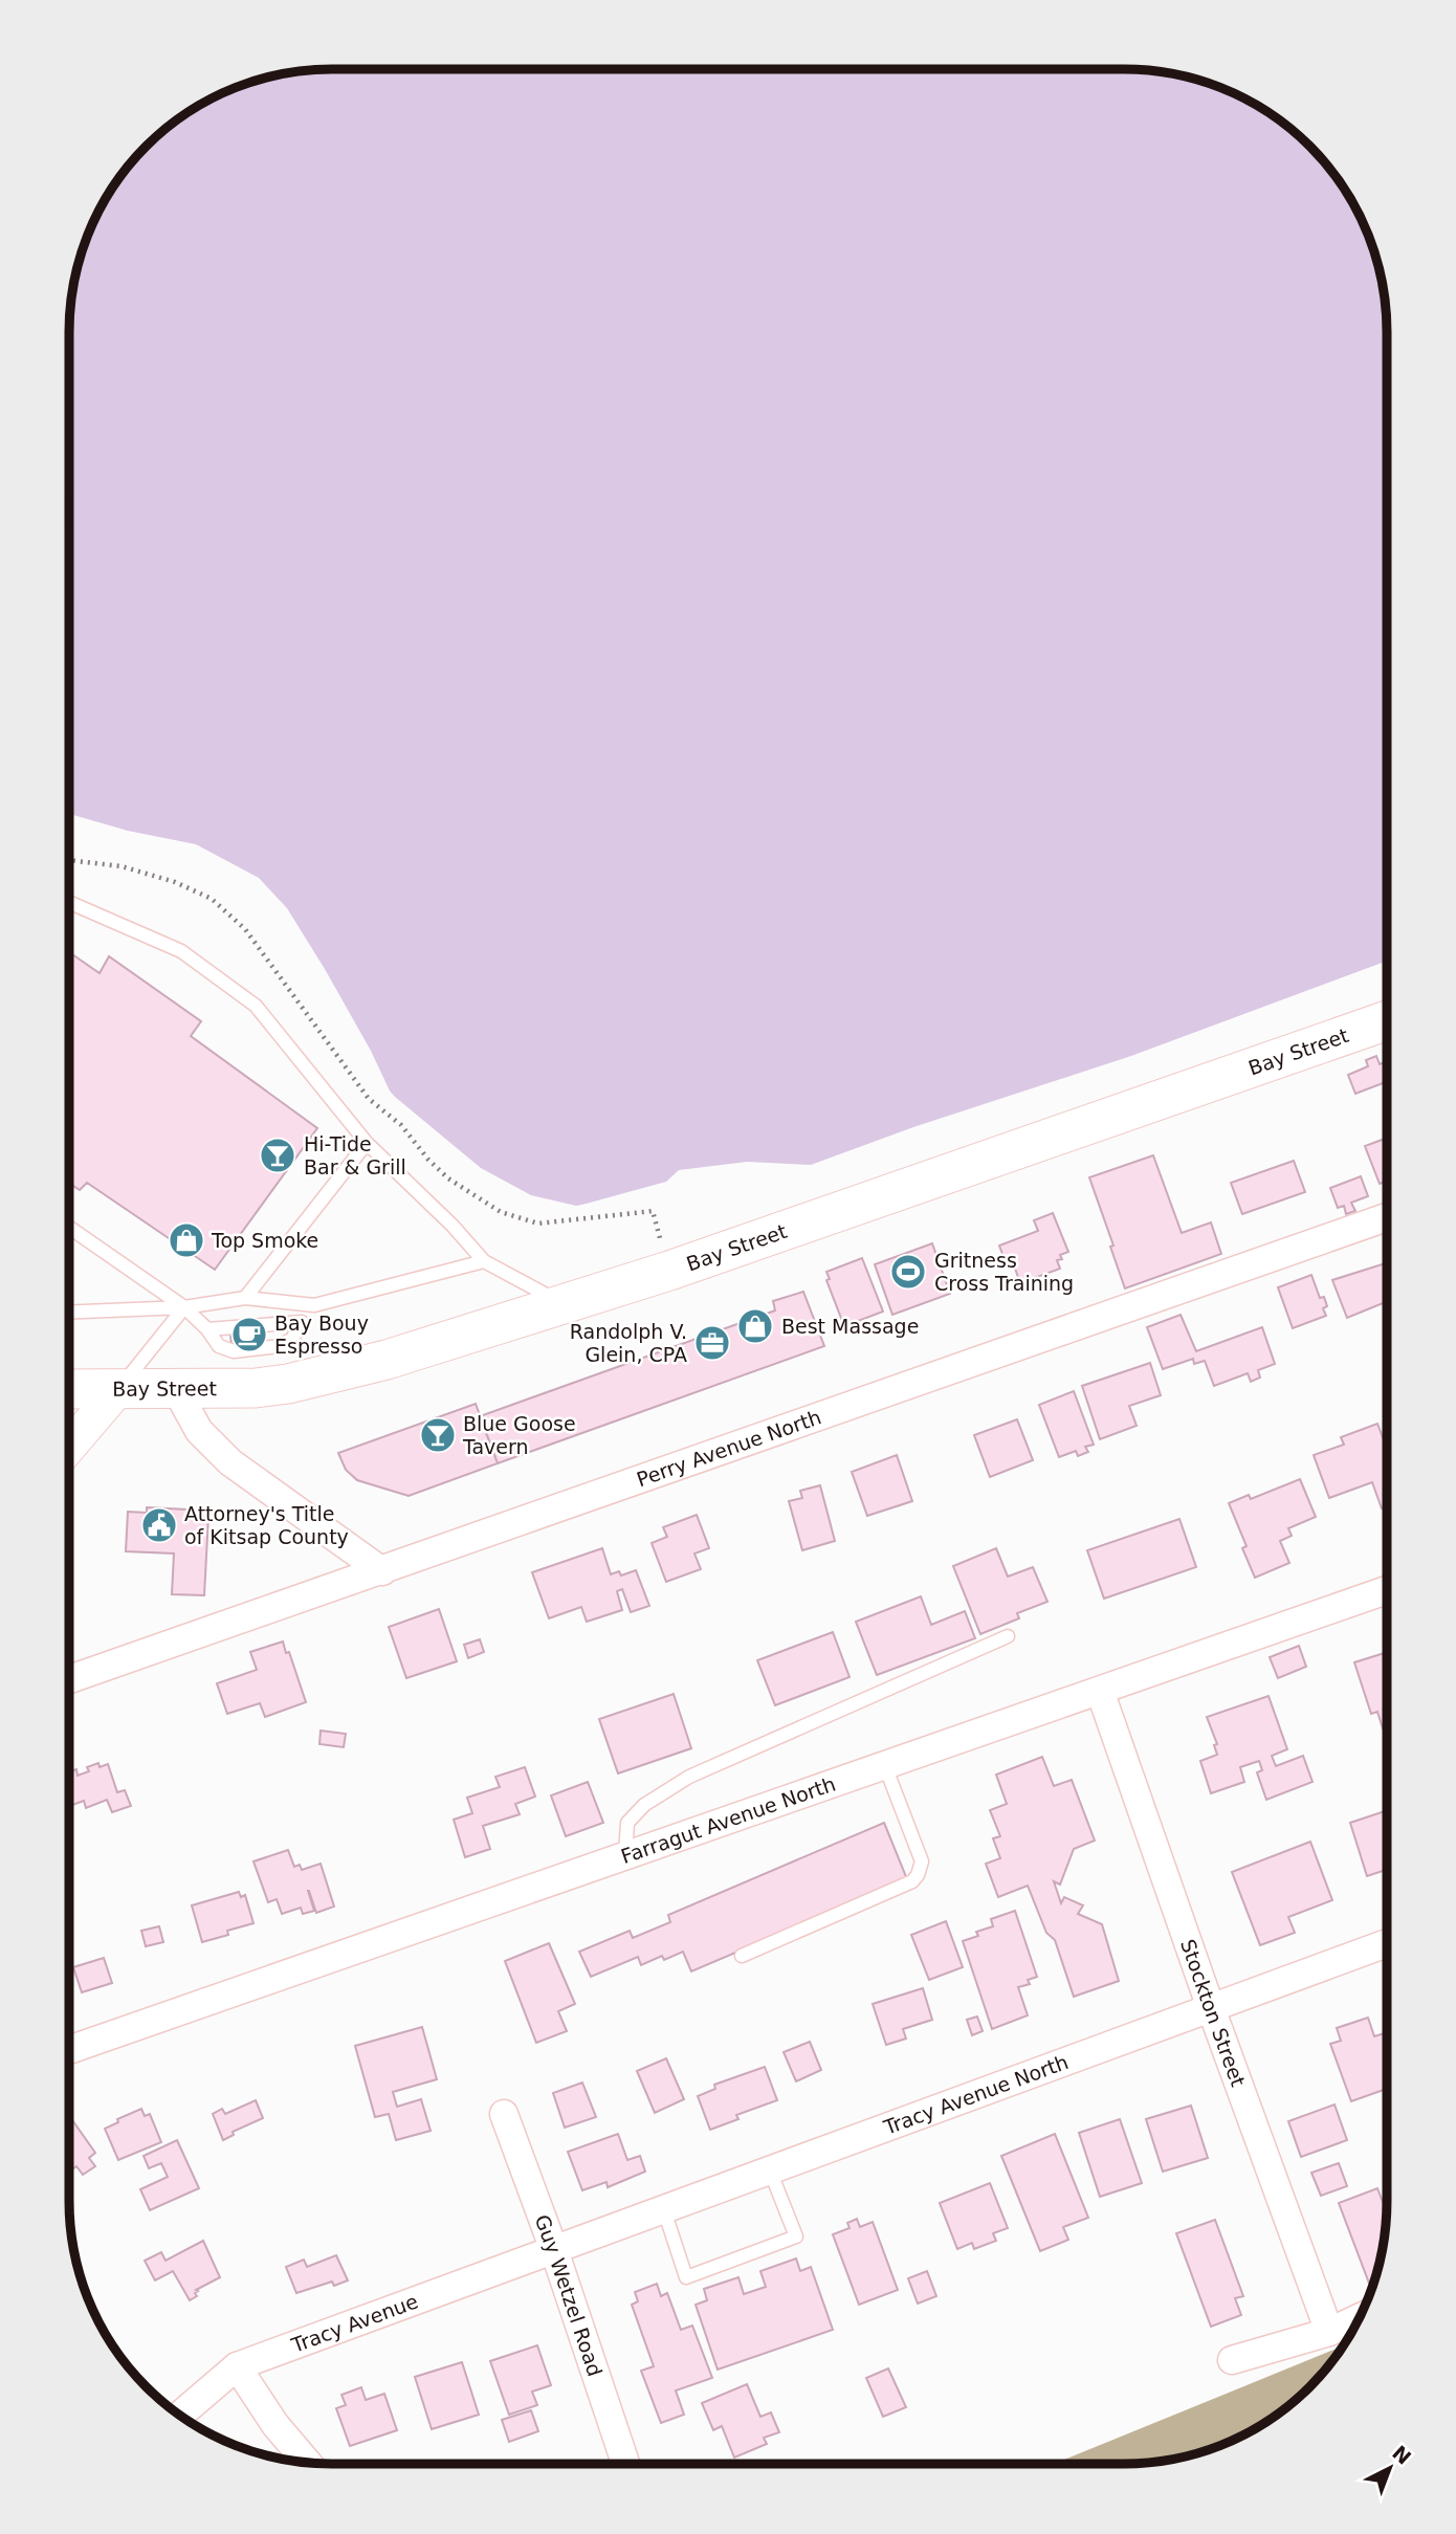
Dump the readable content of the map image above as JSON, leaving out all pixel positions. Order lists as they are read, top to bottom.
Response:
{
  "streets": {
    "main road": ["Bay Street"],
    "street": [
      "Perry Avenue North",
      "Farragut Avenue North",
      "Stockton Street",
      "Tracy Avenue North",
      "Guy Wetzel Road",
      "Tracy Avenue"
    ]
  },
  "crossings": [
    ["Farragut Avenue North", "Stockton Street"],
    ["Stockton Street", "Tracy Avenue North"],
    ["Tracy Avenue North", "Guy Wetzel Road"],
    ["Tracy Avenue North", "Tracy Avenue"],
    ["Guy Wetzel Road", "Tracy Avenue"]
  ],
  "places": {
    "bar": ["Hi-Tide Bar & Grill", "Blue Goose Tavern"],
    "shop": ["Top Smoke", "Best Massage"],
    "sports": ["Gritness Cross Training"],
    "cafe": ["Bay Bouy Espresso"],
    "office": ["Randolph V. Glein, CPA"],
    "public building": ["Attorney's Title of Kitsap County"]
  },
  "north": "top right"
}
